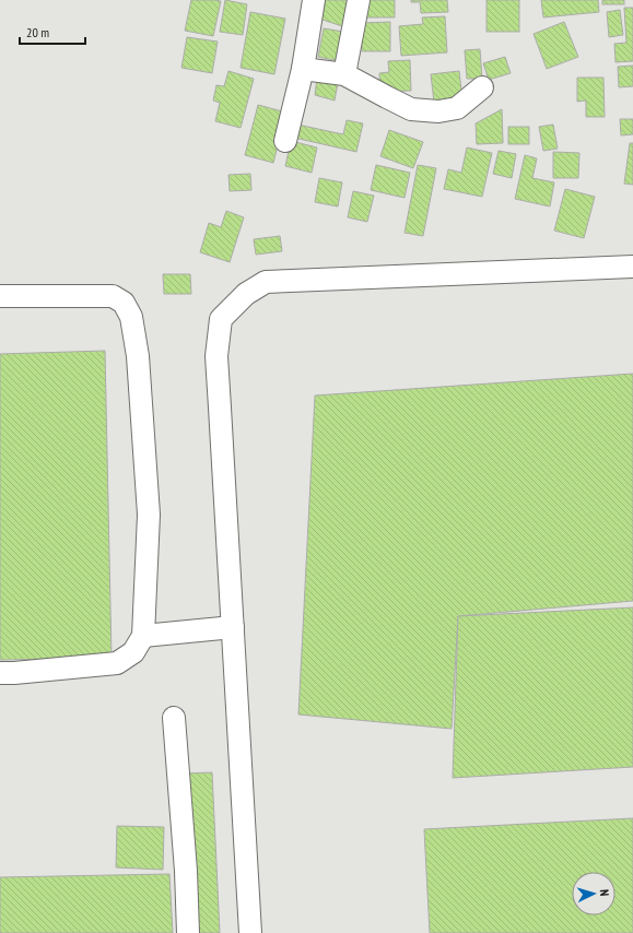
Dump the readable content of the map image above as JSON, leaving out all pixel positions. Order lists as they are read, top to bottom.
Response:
{
  "scale_bar": "20 m",
  "north": "right"
}
